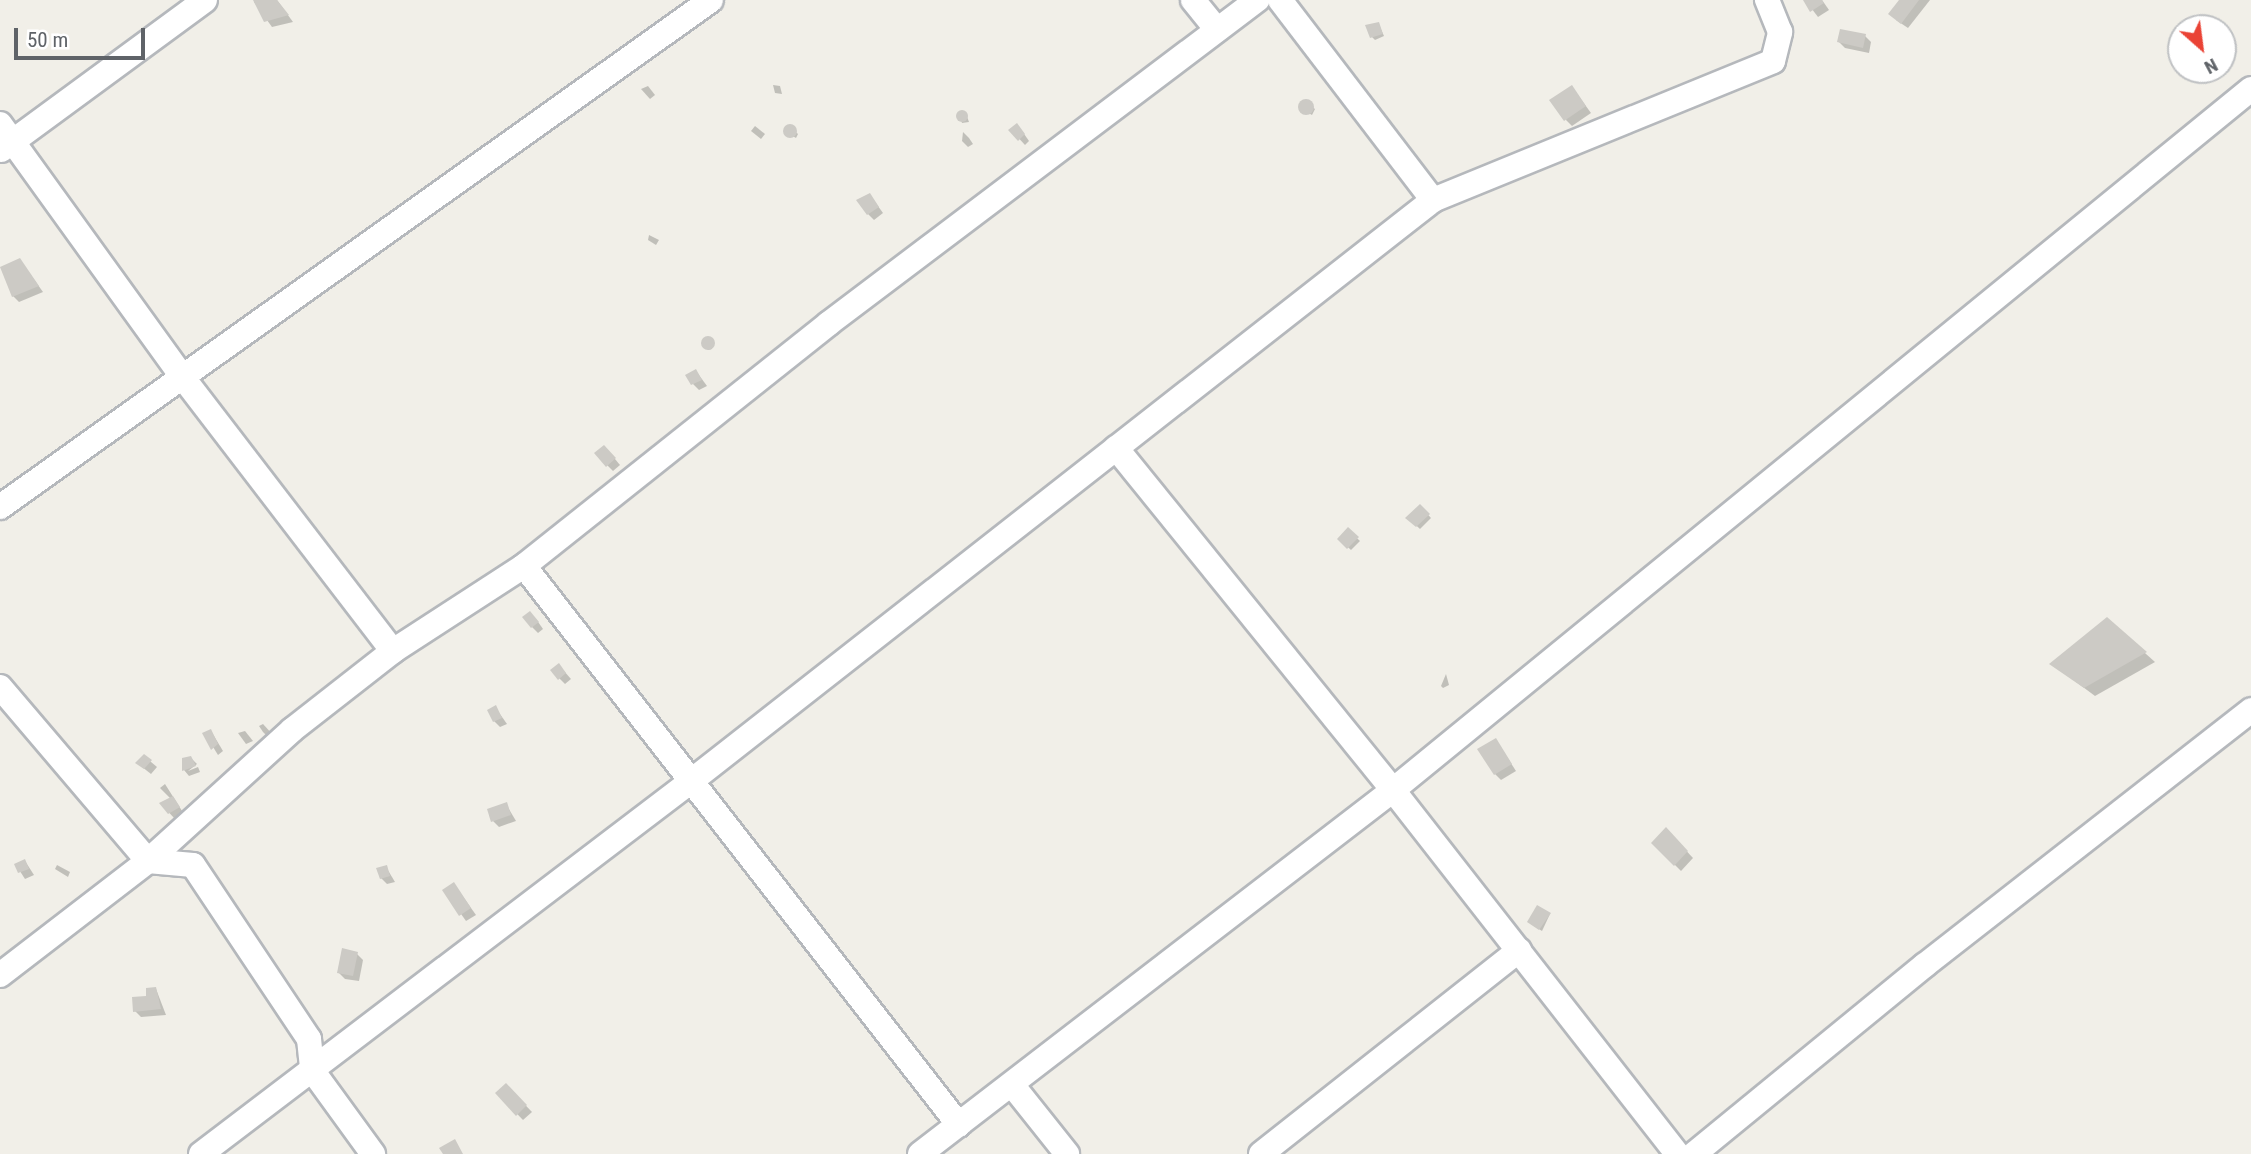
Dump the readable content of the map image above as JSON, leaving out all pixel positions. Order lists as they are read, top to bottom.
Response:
{
  "scale_bar": "50 m",
  "north": "bottom right"
}
